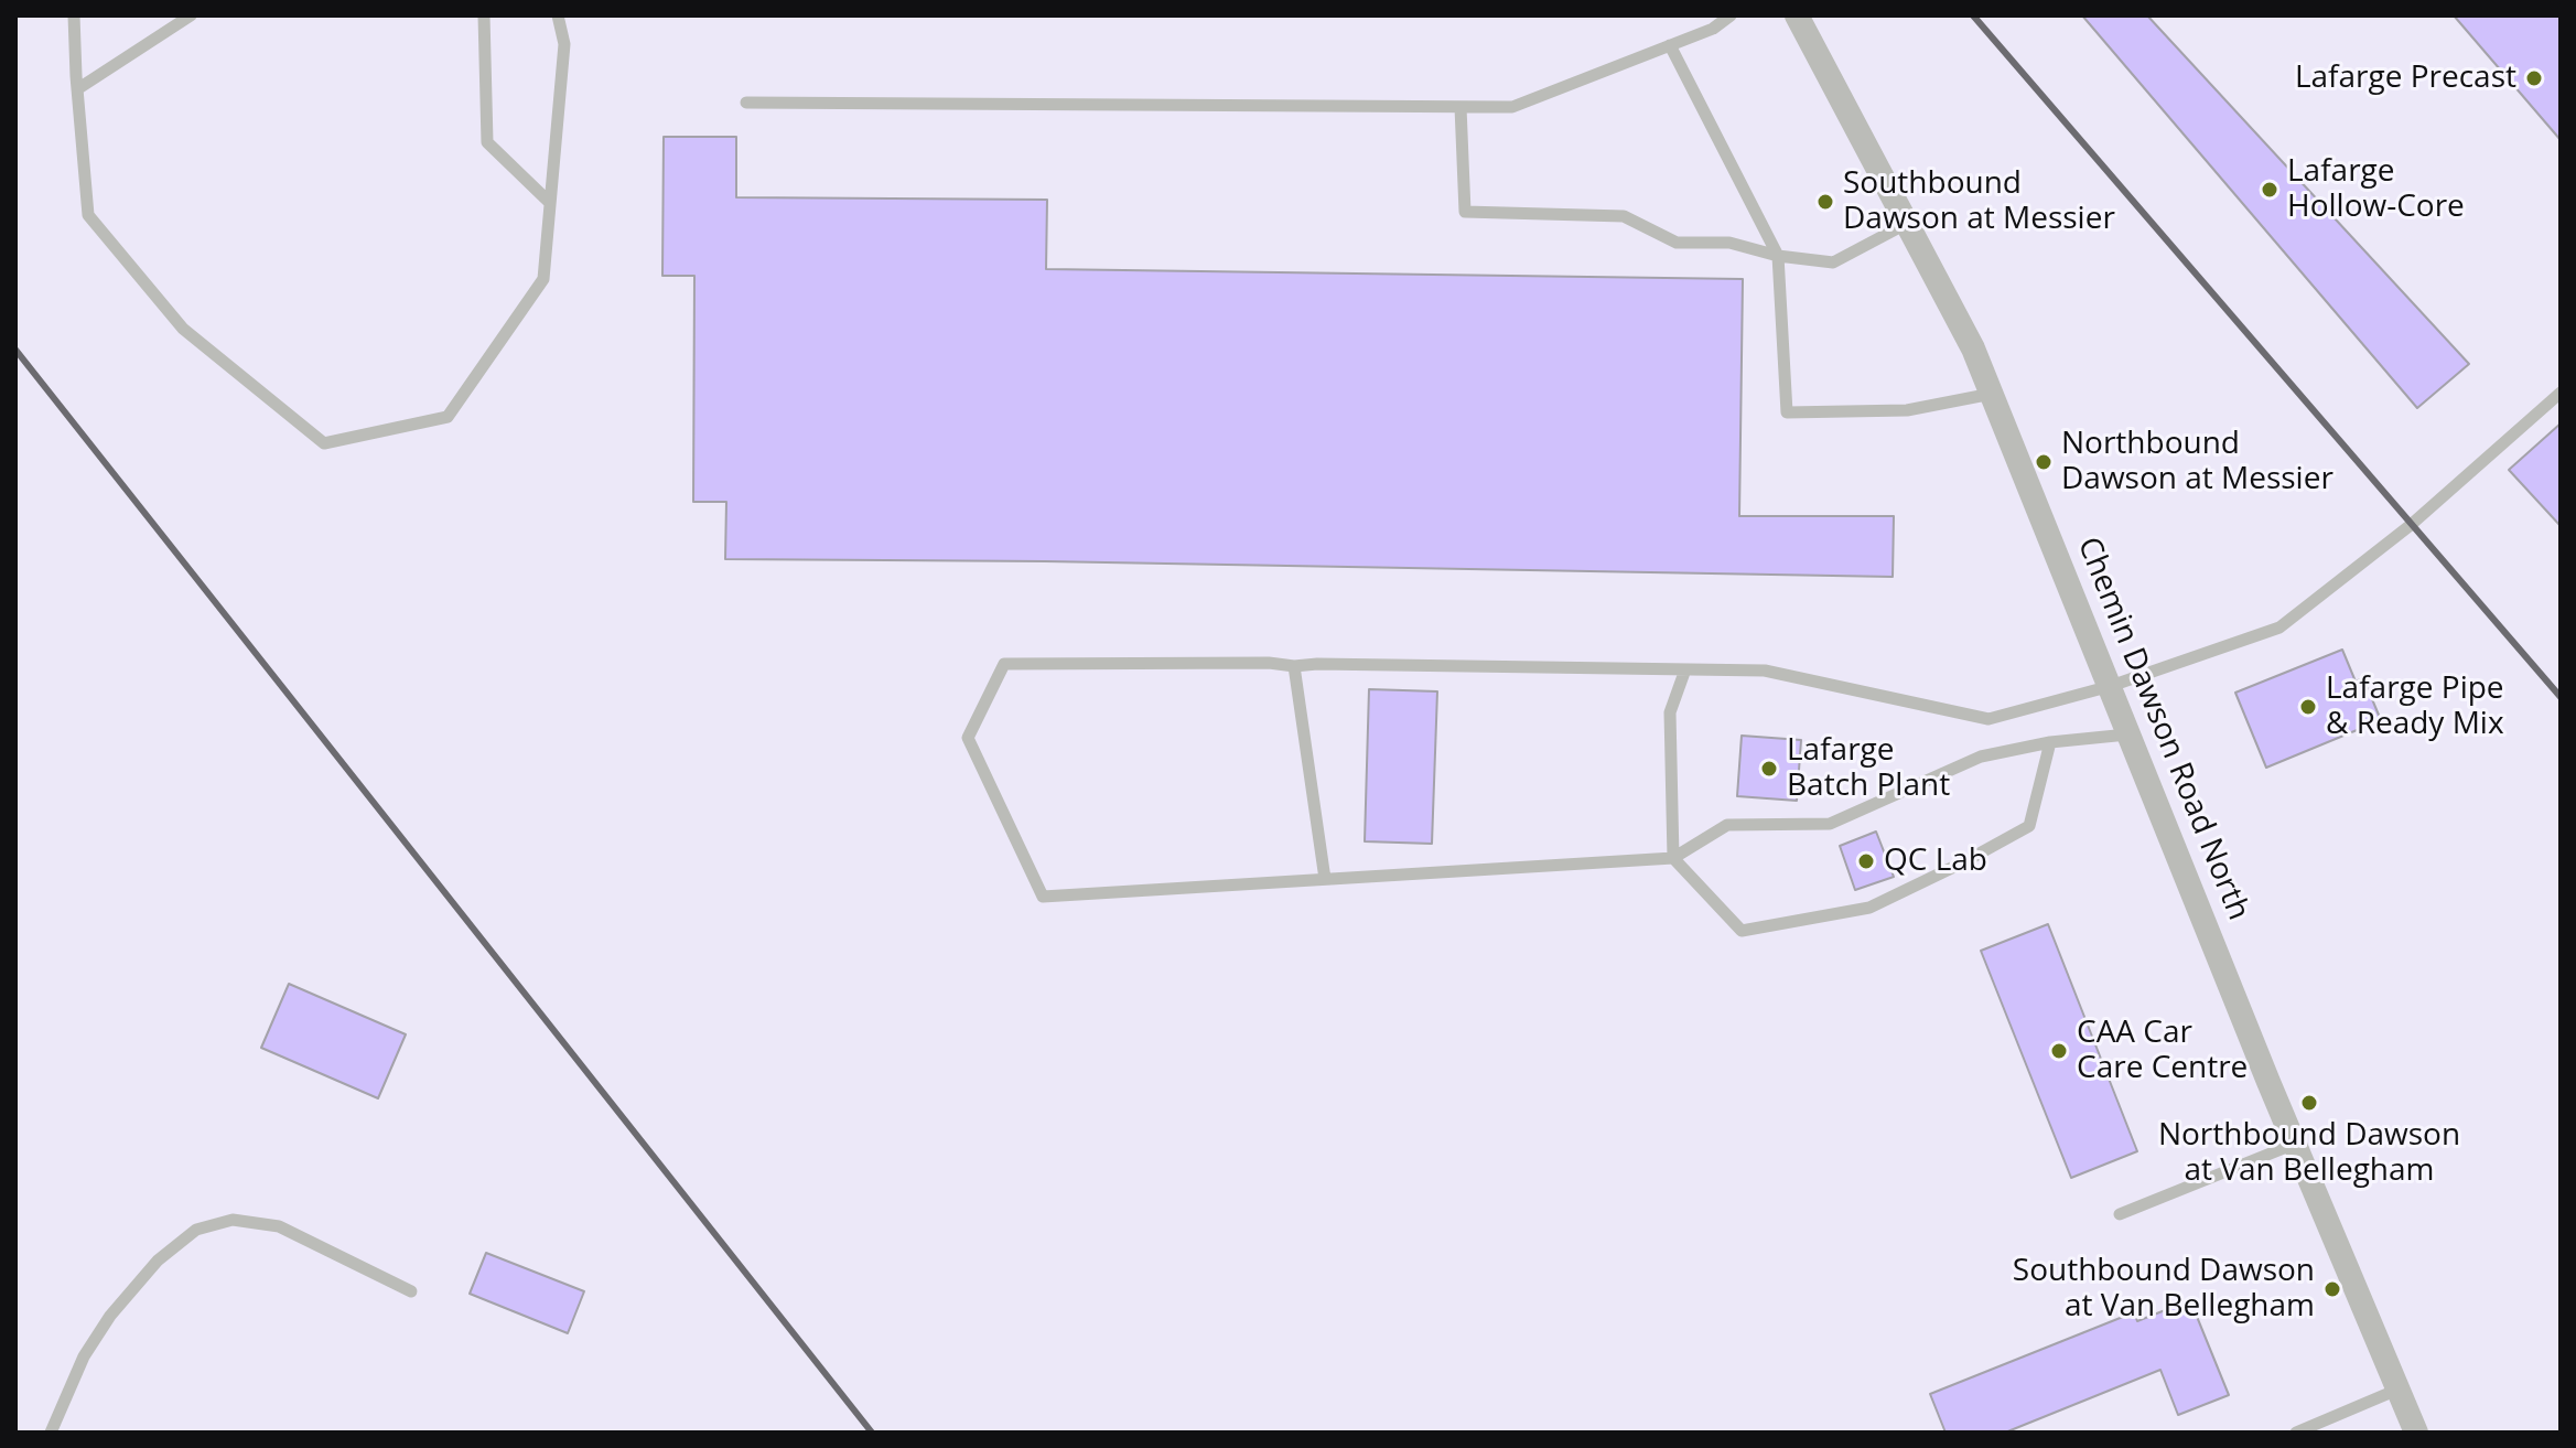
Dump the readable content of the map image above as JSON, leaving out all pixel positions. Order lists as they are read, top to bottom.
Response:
{
  "streets": {
    "street": ["Chemin Dawson Road North"]
  },
  "places": [
    "Lafarge Precast",
    "Lafarge Hollow-Core",
    "Southbound Dawson at Messier",
    "Northbound Dawson at Messier",
    "Lafarge Pipe & Ready Mix",
    "Lafarge Batch Plant",
    "QC Lab",
    "CAA Car Care Centre",
    "Northbound Dawson at Van Bellegham",
    "Southbound Dawson at Van Bellegham"
  ]
}
